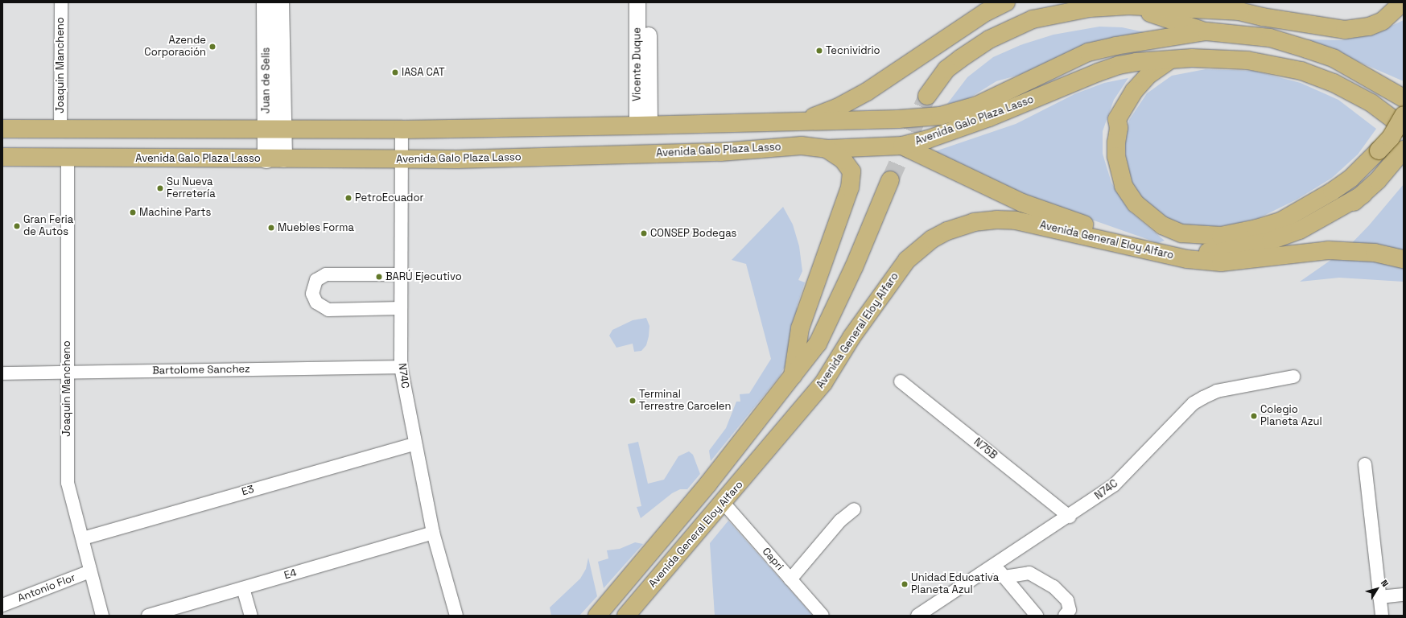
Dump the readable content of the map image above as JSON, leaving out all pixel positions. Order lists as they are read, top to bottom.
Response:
{
  "streets": {
    "main road": ["Juan de Selis", "Avenida Galo Plaza Lasso", "Avenida General Eloy Alfaro"],
    "street": [
      "Vicente Duque",
      "Joaquin Mancheno",
      "Bartolome Sanchez",
      "N74C",
      "N75B",
      "E3",
      "Capri",
      "E4",
      "Antonio Flor"
    ]
  },
  "crossings": [
    ["Vicente Duque", "Avenida Galo Plaza Lasso"],
    ["Joaquin Mancheno", "Avenida Galo Plaza Lasso"],
    ["Joaquin Mancheno", "Bartolome Sanchez"],
    ["Joaquin Mancheno", "E3"],
    ["Joaquin Mancheno", "Antonio Flor"],
    ["Juan de Selis", "Avenida Galo Plaza Lasso"],
    ["Avenida Galo Plaza Lasso", "N74C"],
    ["Avenida General Eloy Alfaro", "Capri"],
    ["Bartolome Sanchez", "N74C"],
    ["N74C", "N75B"],
    ["N74C", "E3"],
    ["N74C", "E4"]
  ],
  "places": [
    "Azende Corporación",
    "Tecnividrio",
    "IASA CAT",
    "Su Nueva Ferretería",
    "PetroEcuador",
    "Machine Parts",
    "Gran Feria de Autos",
    "Muebles Forma",
    "CONSEP Bodegas",
    "BARÚ Ejecutivo",
    "Terminal Terrestre Carcelen",
    "Colegio Planeta Azul",
    "Unidad Educativa Planeta Azul"
  ],
  "north": "top right"
}
